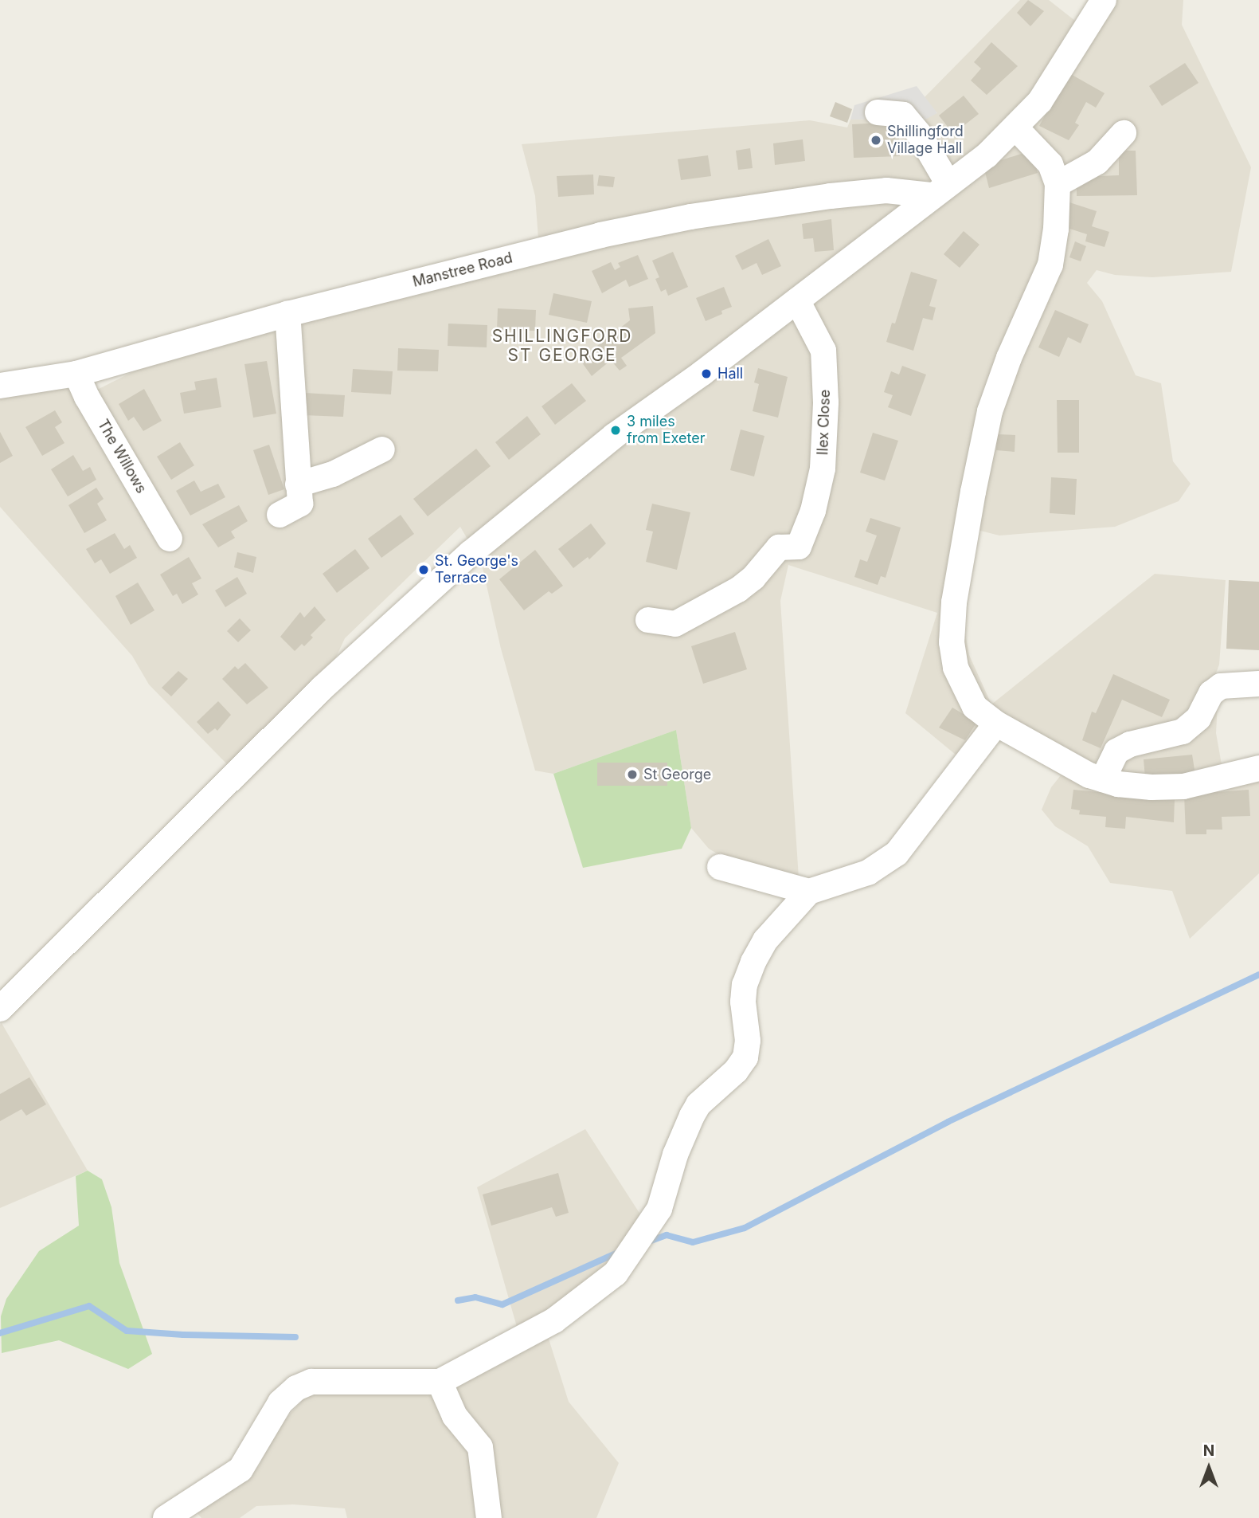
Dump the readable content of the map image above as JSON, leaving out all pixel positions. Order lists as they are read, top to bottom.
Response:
{
  "streets": {
    "street": ["Manstree Road", "Ilex Close", "The Willows"]
  },
  "crossings": [
    ["Manstree Road", "The Willows"]
  ],
  "districts": ["SHILLINGFORD ST GEORGE"],
  "places": [
    "Shillingford Village Hall",
    "Hall",
    "3 miles from Exeter",
    "St. George's Terrace",
    "St George"
  ],
  "north": "top"
}
